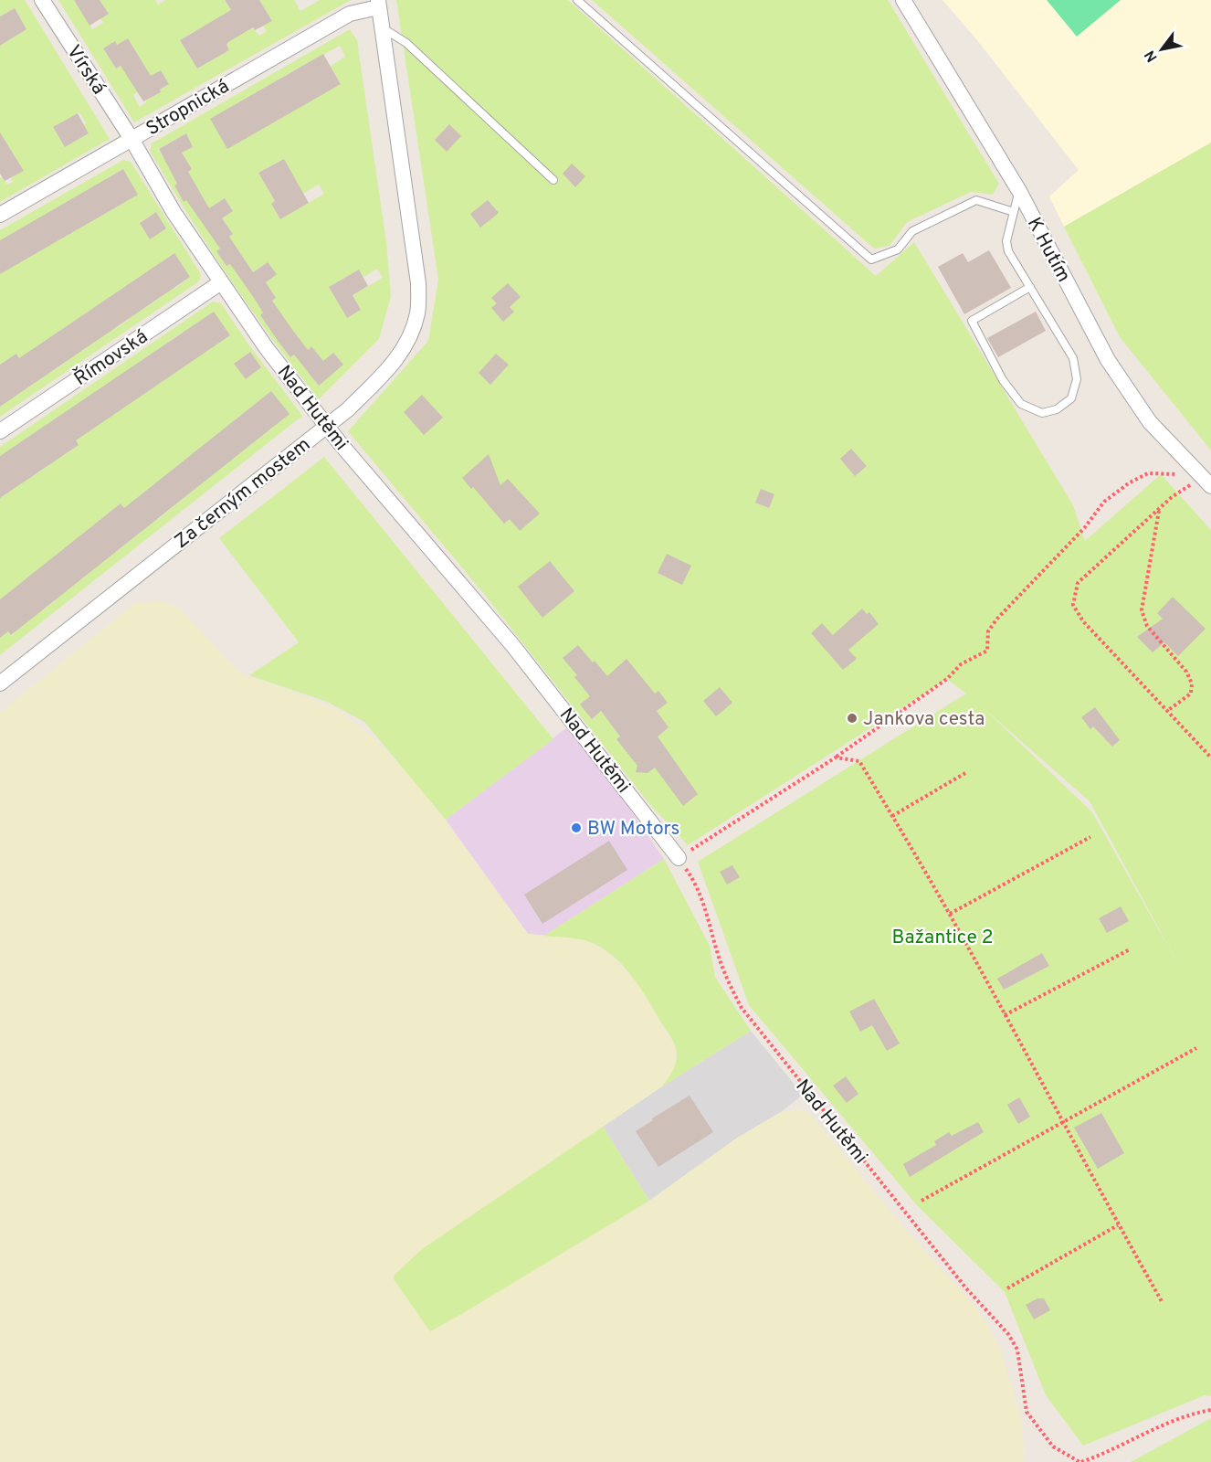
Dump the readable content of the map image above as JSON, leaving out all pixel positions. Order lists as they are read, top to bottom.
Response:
{
  "streets": {
    "street": [
      "Vírská",
      "Stropnická",
      "K Hutím",
      "Římovská",
      "Nad Hutěmi",
      "Za černým mostem"
    ]
  },
  "crossings": [
    ["Vírská", "Stropnická"],
    ["Vírská", "Nad Hutěmi"],
    ["Stropnická", "Nad Hutěmi"],
    ["Stropnická", "Za černým mostem"],
    ["Římovská", "Nad Hutěmi"],
    ["Nad Hutěmi", "Za černým mostem"]
  ],
  "parks": ["Bažantice 2"],
  "places": ["Jankova cesta", "BW Motors"],
  "north": "bottom left"
}
